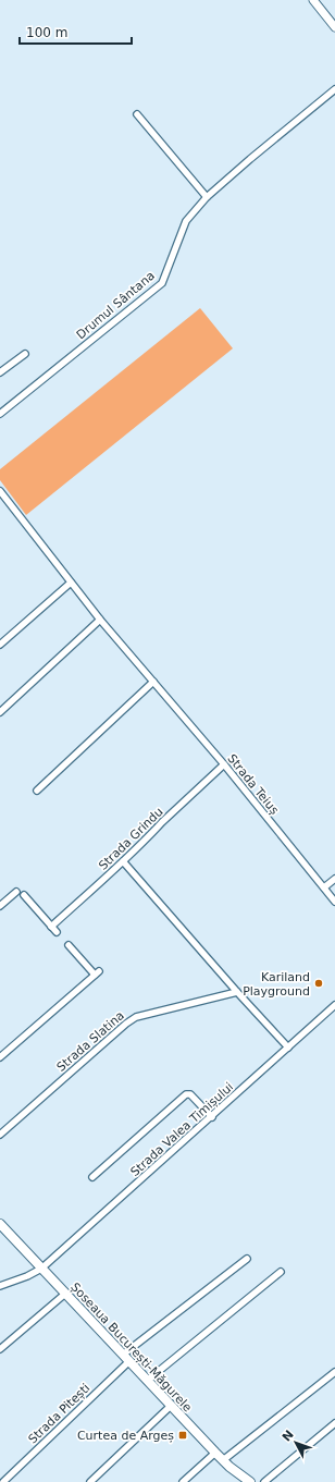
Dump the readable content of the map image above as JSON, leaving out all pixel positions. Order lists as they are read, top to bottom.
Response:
{
  "streets": {
    "main road": ["Șoseaua București-Măgurele"],
    "street": [
      "Drumul Sântana",
      "Strada Teiuș",
      "Strada Grindu",
      "Strada Slatina",
      "Strada Valea Timișului",
      "Strada Pitești"
    ]
  },
  "crossings": [
    ["Strada Teiuș", "Strada Grindu"],
    ["Strada Valea Timișului", "Șoseaua București-Măgurele"],
    ["Șoseaua București-Măgurele", "Strada Pitești"]
  ],
  "places": {
    "other": ["Kariland Playground"],
    "transit": ["Curtea de Argeș"]
  },
  "scale_bar": "100 m",
  "north": "top left"
}
